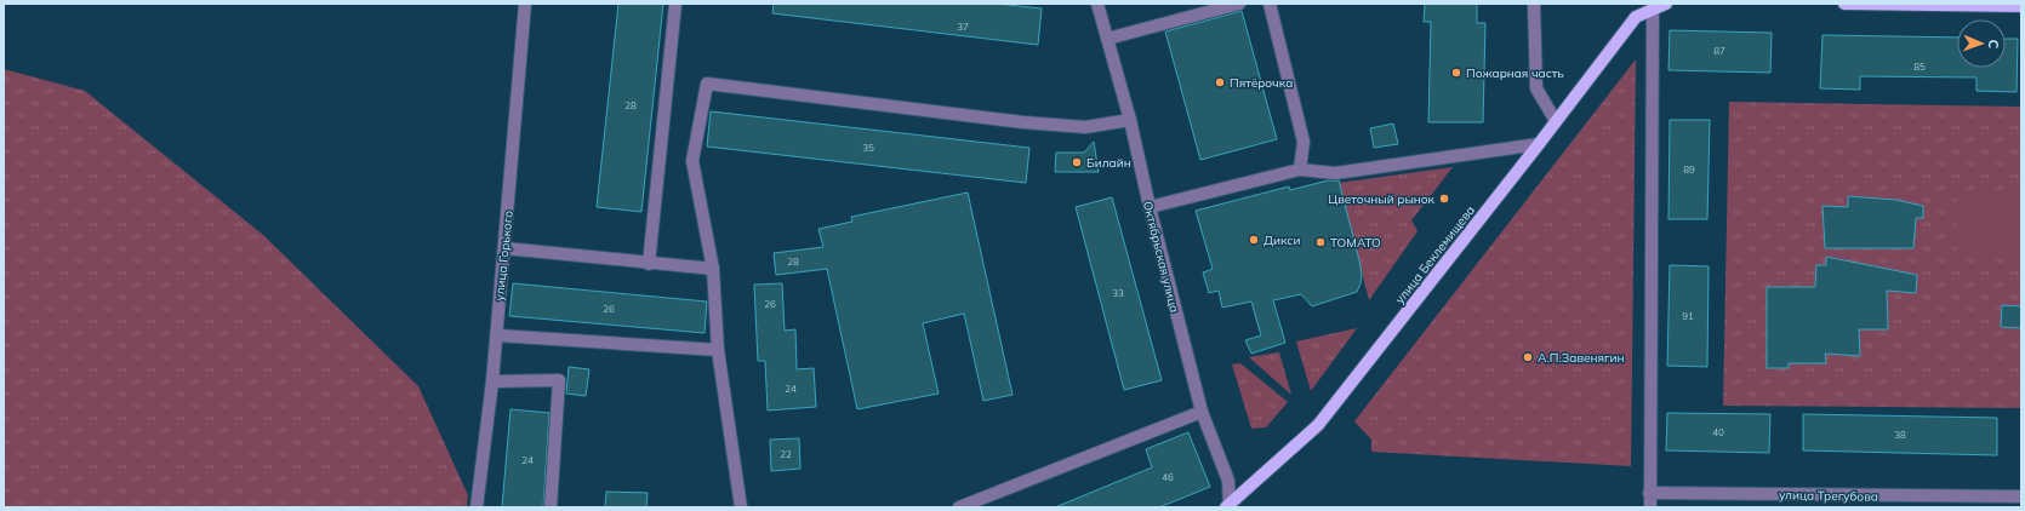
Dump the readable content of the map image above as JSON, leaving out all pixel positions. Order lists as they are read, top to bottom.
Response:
{
  "streets": {
    "main road": ["улица Беклемищева"],
    "street": ["улица Горького", "Октябрьская улица", "улица Трегубова"]
  },
  "crossings": [
    ["улица Беклемищева", "Октябрьская улица"]
  ],
  "places": [
    "Пожарная часть",
    "Пятёрочка",
    "Билайн",
    "Цветочный рынок",
    "Дикси",
    "ТОМАТО",
    "А.П.Завенягин"
  ],
  "house_numbers": [
    "37",
    "87",
    "85",
    "28",
    "35",
    "89",
    "28",
    "33",
    "26",
    "26",
    "91",
    "24",
    "40",
    "38",
    "22",
    "24",
    "46"
  ],
  "north": "right"
}
